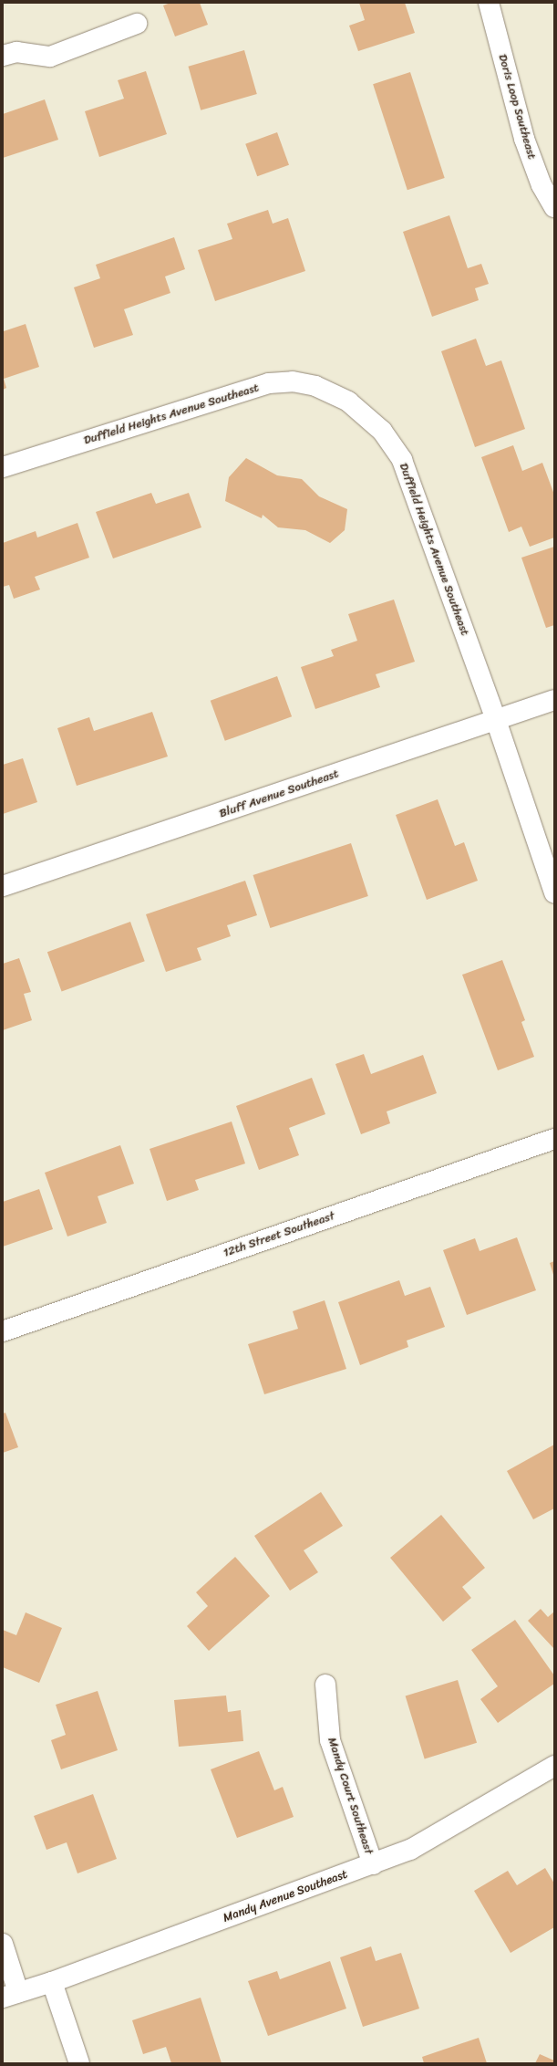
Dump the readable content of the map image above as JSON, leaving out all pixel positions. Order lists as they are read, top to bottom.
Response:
{
  "streets": {
    "street": [
      "Doris Loop Southeast",
      "Duffield Heights Avenue Southeast",
      "Bluff Avenue Southeast",
      "12th Street Southeast",
      "Mandy Court Southeast",
      "Mandy Avenue Southeast"
    ]
  },
  "crossings": [
    ["Duffield Heights Avenue Southeast", "Bluff Avenue Southeast"],
    ["Mandy Court Southeast", "Mandy Avenue Southeast"]
  ]
}
